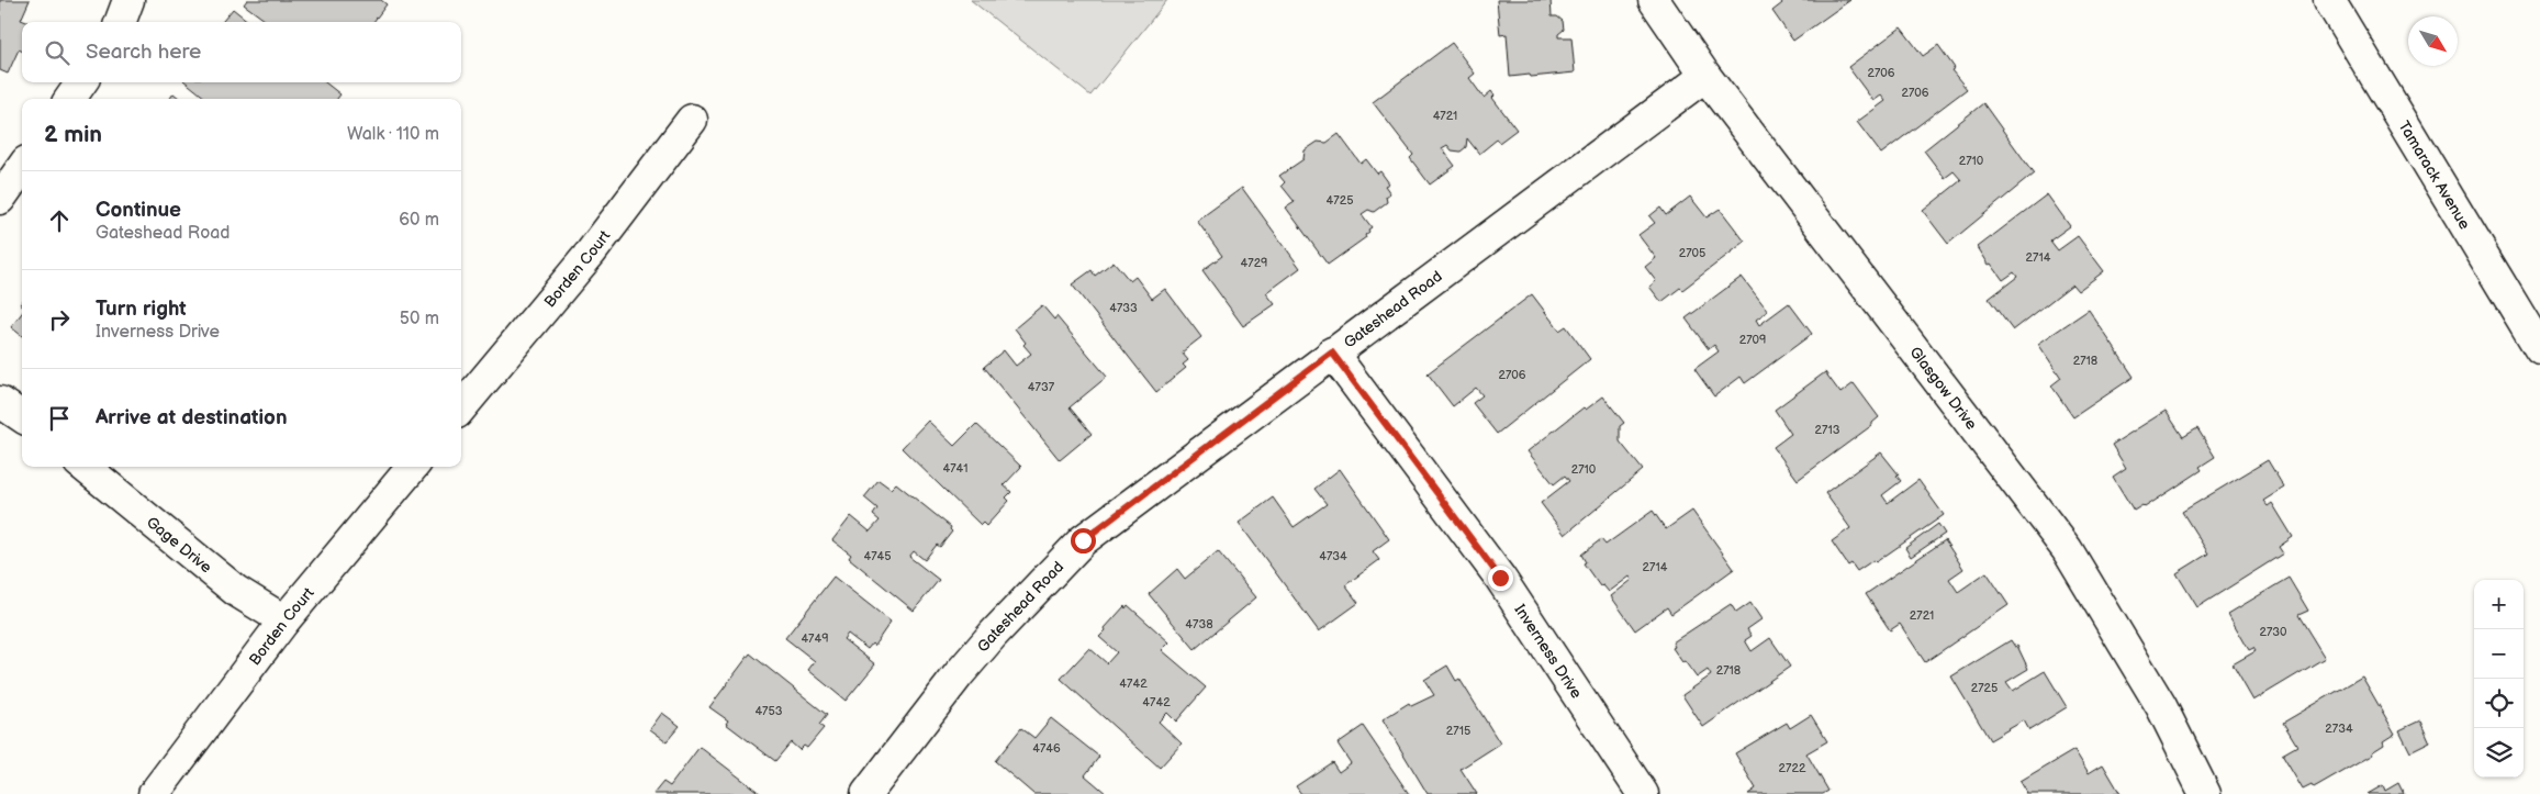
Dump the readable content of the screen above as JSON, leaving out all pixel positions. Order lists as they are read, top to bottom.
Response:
{
  "streets": {
    "street": [
      "Tamarack Avenue",
      "Borden Court",
      "Gateshead Road",
      "Glasgow Drive",
      "Gage Drive",
      "Inverness Drive"
    ]
  },
  "crossings": [
    ["Borden Court", "Gage Drive"],
    ["Gateshead Road", "Glasgow Drive"],
    ["Gateshead Road", "Inverness Drive"]
  ],
  "house_numbers": [
    "2706",
    "2706",
    "4721",
    "2710",
    "4725",
    "2705",
    "2714",
    "4729",
    "4733",
    "2709",
    "2718",
    "2706",
    "4737",
    "2713",
    "4741",
    "2710",
    "4745",
    "4734",
    "2714",
    "2721",
    "4738",
    "2730",
    "4749",
    "2718",
    "4742",
    "2725",
    "4742",
    "4753",
    "2734",
    "2715",
    "4746",
    "2722"
  ],
  "north": "bottom right",
  "page": {
    "search": "Search here",
    "heading": ["2 min", "Walk · 110 m"],
    "list": [
      ["Continue", "Gateshead Road", "60 m"],
      ["Turn right", "Inverness Drive", "50 m"],
      "Arrive at destination"
    ],
    "map_buttons": ["+", "−"]
  }
}
